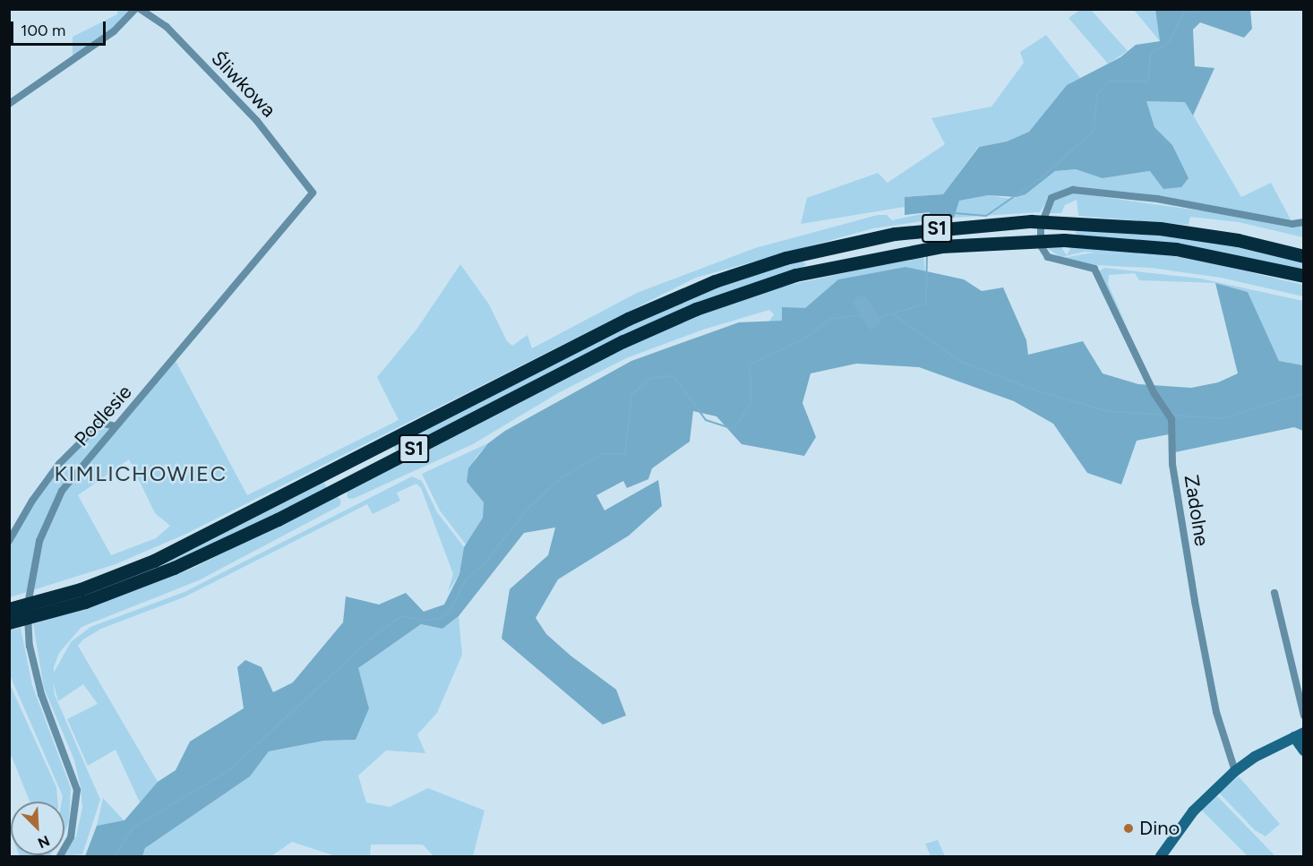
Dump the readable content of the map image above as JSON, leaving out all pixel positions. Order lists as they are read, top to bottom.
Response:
{
  "streets": {
    "highway": ["S1"],
    "street": ["Śliwkowa", "Podlesie", "Zadolne"]
  },
  "crossings": [
    ["Śliwkowa", "Podlesie"]
  ],
  "districts": ["KIMLICHOWIEC"],
  "places": ["Dino"],
  "scale_bar": "100 m",
  "north": "bottom right"
}
